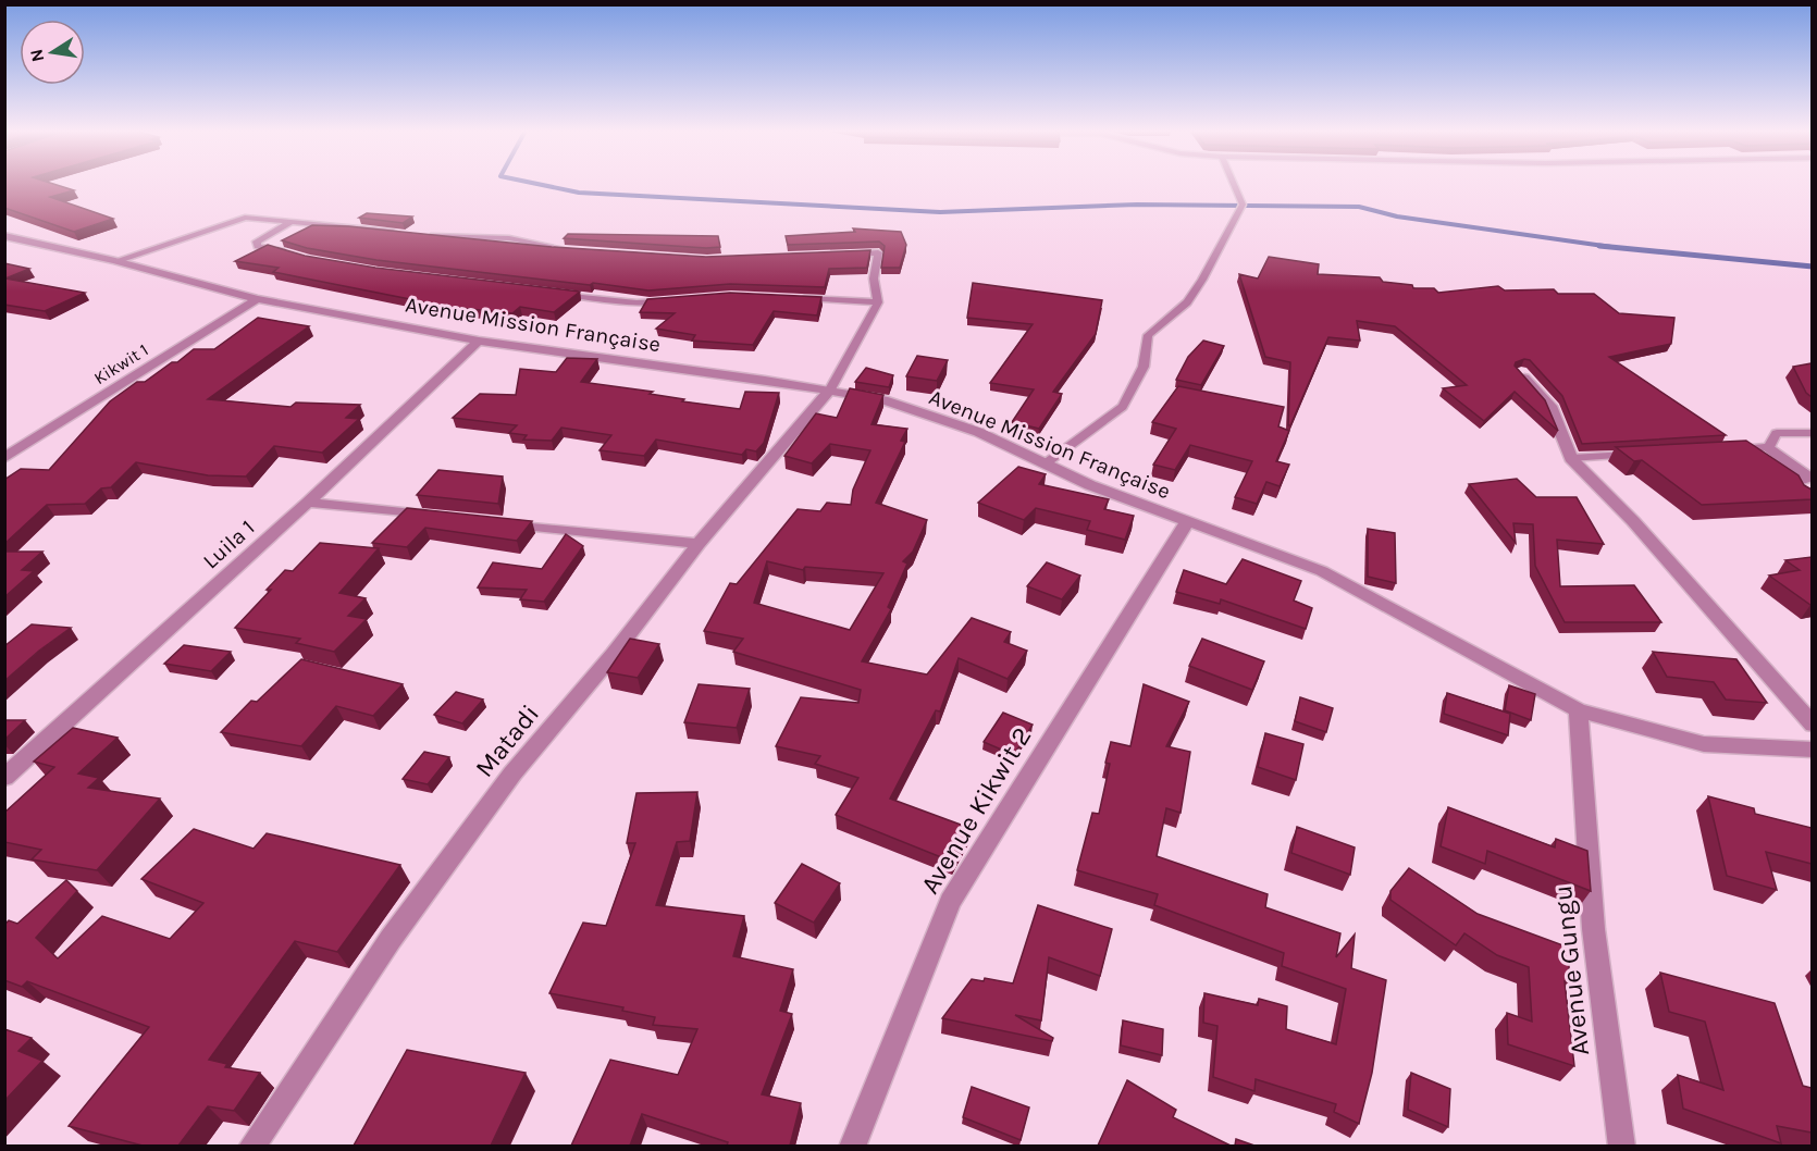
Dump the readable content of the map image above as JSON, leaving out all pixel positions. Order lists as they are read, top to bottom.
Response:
{
  "streets": {
    "street": [
      "Avenue Mission Française",
      "Kikwit 1",
      "Luila 1",
      "Matadi",
      "Avenue Kikwit 2",
      "Avenue Gungu"
    ]
  },
  "crossings": [
    ["Avenue Mission Française", "Kikwit 1"],
    ["Avenue Mission Française", "Luila 1"],
    ["Avenue Mission Française", "Matadi"],
    ["Avenue Mission Française", "Avenue Kikwit 2"],
    ["Avenue Mission Française", "Avenue Gungu"]
  ],
  "north": "left"
}
